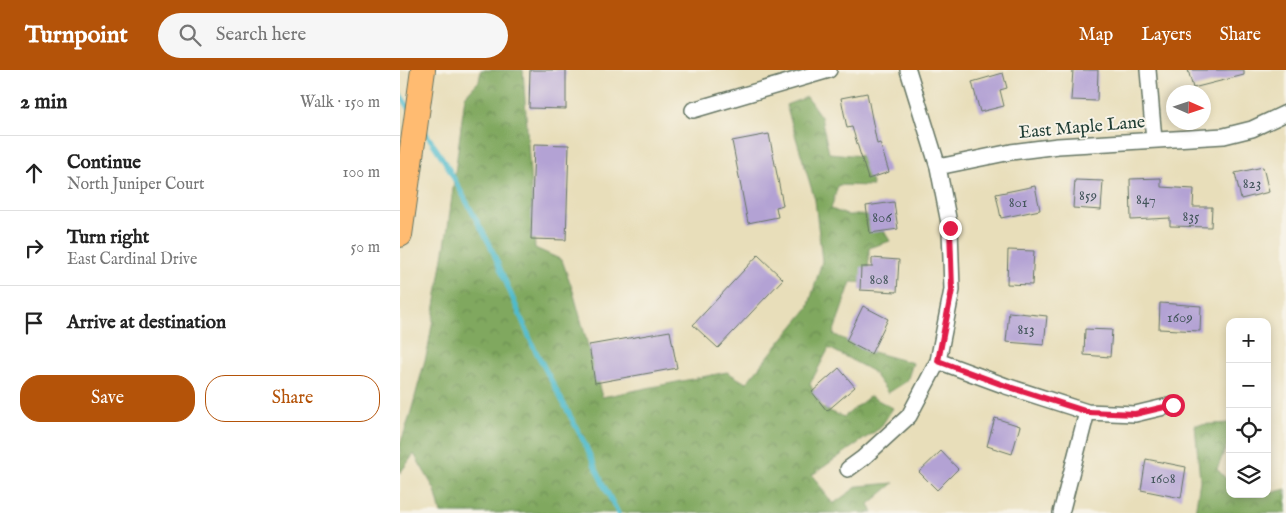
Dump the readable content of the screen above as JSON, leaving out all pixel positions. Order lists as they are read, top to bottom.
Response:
{
  "streets": {
    "street": ["East Maple Lane"]
  },
  "house_numbers": [
    "823",
    "859",
    "847",
    "801",
    "835",
    "806",
    "808",
    "1609",
    "813",
    "1608"
  ],
  "north": "right",
  "page": {
    "header": "Turnpoint",
    "search": "Search here",
    "nav": ["Map", "Layers", "Share"],
    "heading": ["2 min", "Walk · 150 m"],
    "list": [
      ["Continue", "North Juniper Court", "100 m"],
      ["Turn right", "East Cardinal Drive", "50 m"],
      "Arrive at destination"
    ],
    "map_buttons": ["+", "−"],
    "buttons": ["Save", "Share"]
  }
}
